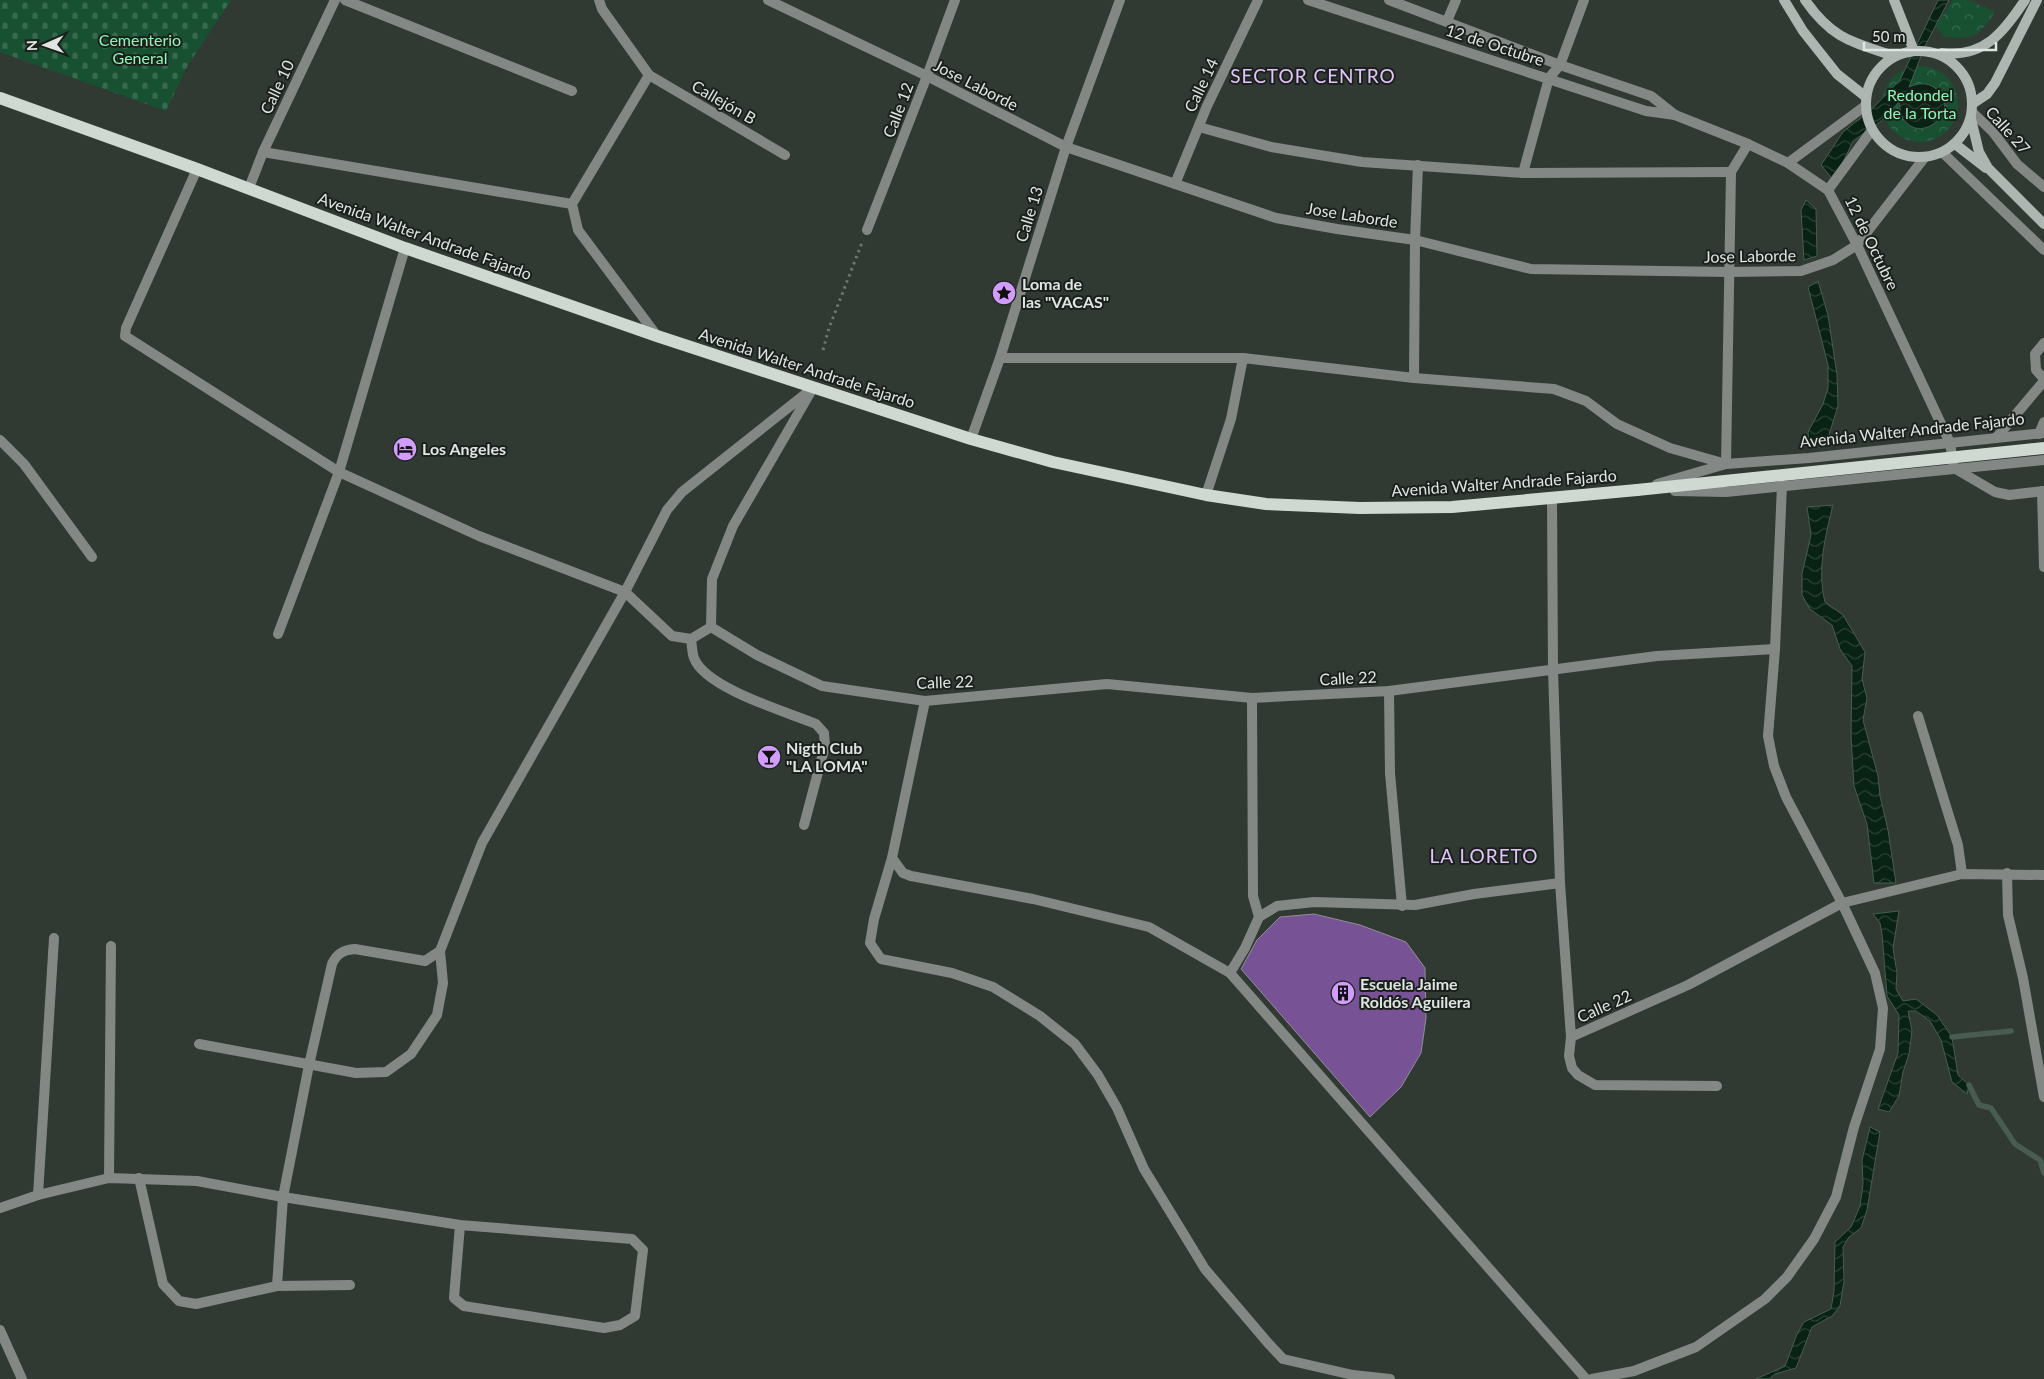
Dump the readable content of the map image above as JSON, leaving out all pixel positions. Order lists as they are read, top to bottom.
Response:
{
  "streets": {
    "main road": ["Avenida Walter Andrade Fajardo"],
    "street": [
      "12 de Octubre",
      "Jose Laborde",
      "Calle 14",
      "Calle 10",
      "Callejón B",
      "Calle 12",
      "Calle 27",
      "Calle 13",
      "Calle 22"
    ]
  },
  "crossings": [
    ["12 de Octubre", "Jose Laborde"],
    ["12 de Octubre", "Avenida Walter Andrade Fajardo"],
    ["Jose Laborde", "Calle 14"],
    ["Jose Laborde", "Calle 12"],
    ["Jose Laborde", "Calle 27"],
    ["Jose Laborde", "Calle 13"],
    ["Calle 10", "Avenida Walter Andrade Fajardo"],
    ["Calle 13", "Avenida Walter Andrade Fajardo"],
    ["Avenida Walter Andrade Fajardo", "Calle 22"]
  ],
  "districts": ["SECTOR CENTRO", "LA LORETO"],
  "parks": ["Cementerio General", "Redondel de la Torta"],
  "places": {
    "place": ["Loma de las \"VACAS\""],
    "hotel": ["Los Angeles"],
    "bar": ["Nigth Club \"LA LOMA\""],
    "building": ["Escuela Jaime Roldós Aguilera"]
  },
  "scale_bar": "50 m",
  "north": "left"
}
